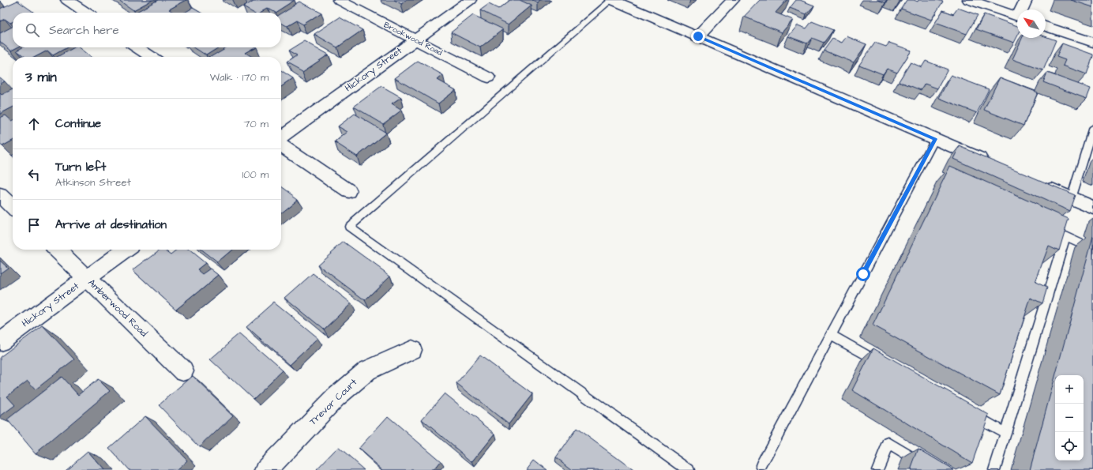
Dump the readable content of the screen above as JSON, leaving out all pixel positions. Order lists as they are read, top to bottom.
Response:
{
  "streets": {
    "street": [
      "Brookwood Road",
      "Hickory Street",
      "Amberwood Road",
      "Trevor Court"
    ]
  },
  "crossings": [
    ["Brookwood Road", "Hickory Street"],
    ["Hickory Street", "Amberwood Road"]
  ],
  "north": "top left",
  "page": {
    "search": "Search here",
    "heading": ["3 min", "Walk · 170 m"],
    "list": [
      ["Continue", "70 m"],
      ["Turn left", "Atkinson Street", "100 m"],
      "Arrive at destination"
    ],
    "map_buttons": ["+", "−"]
  }
}
